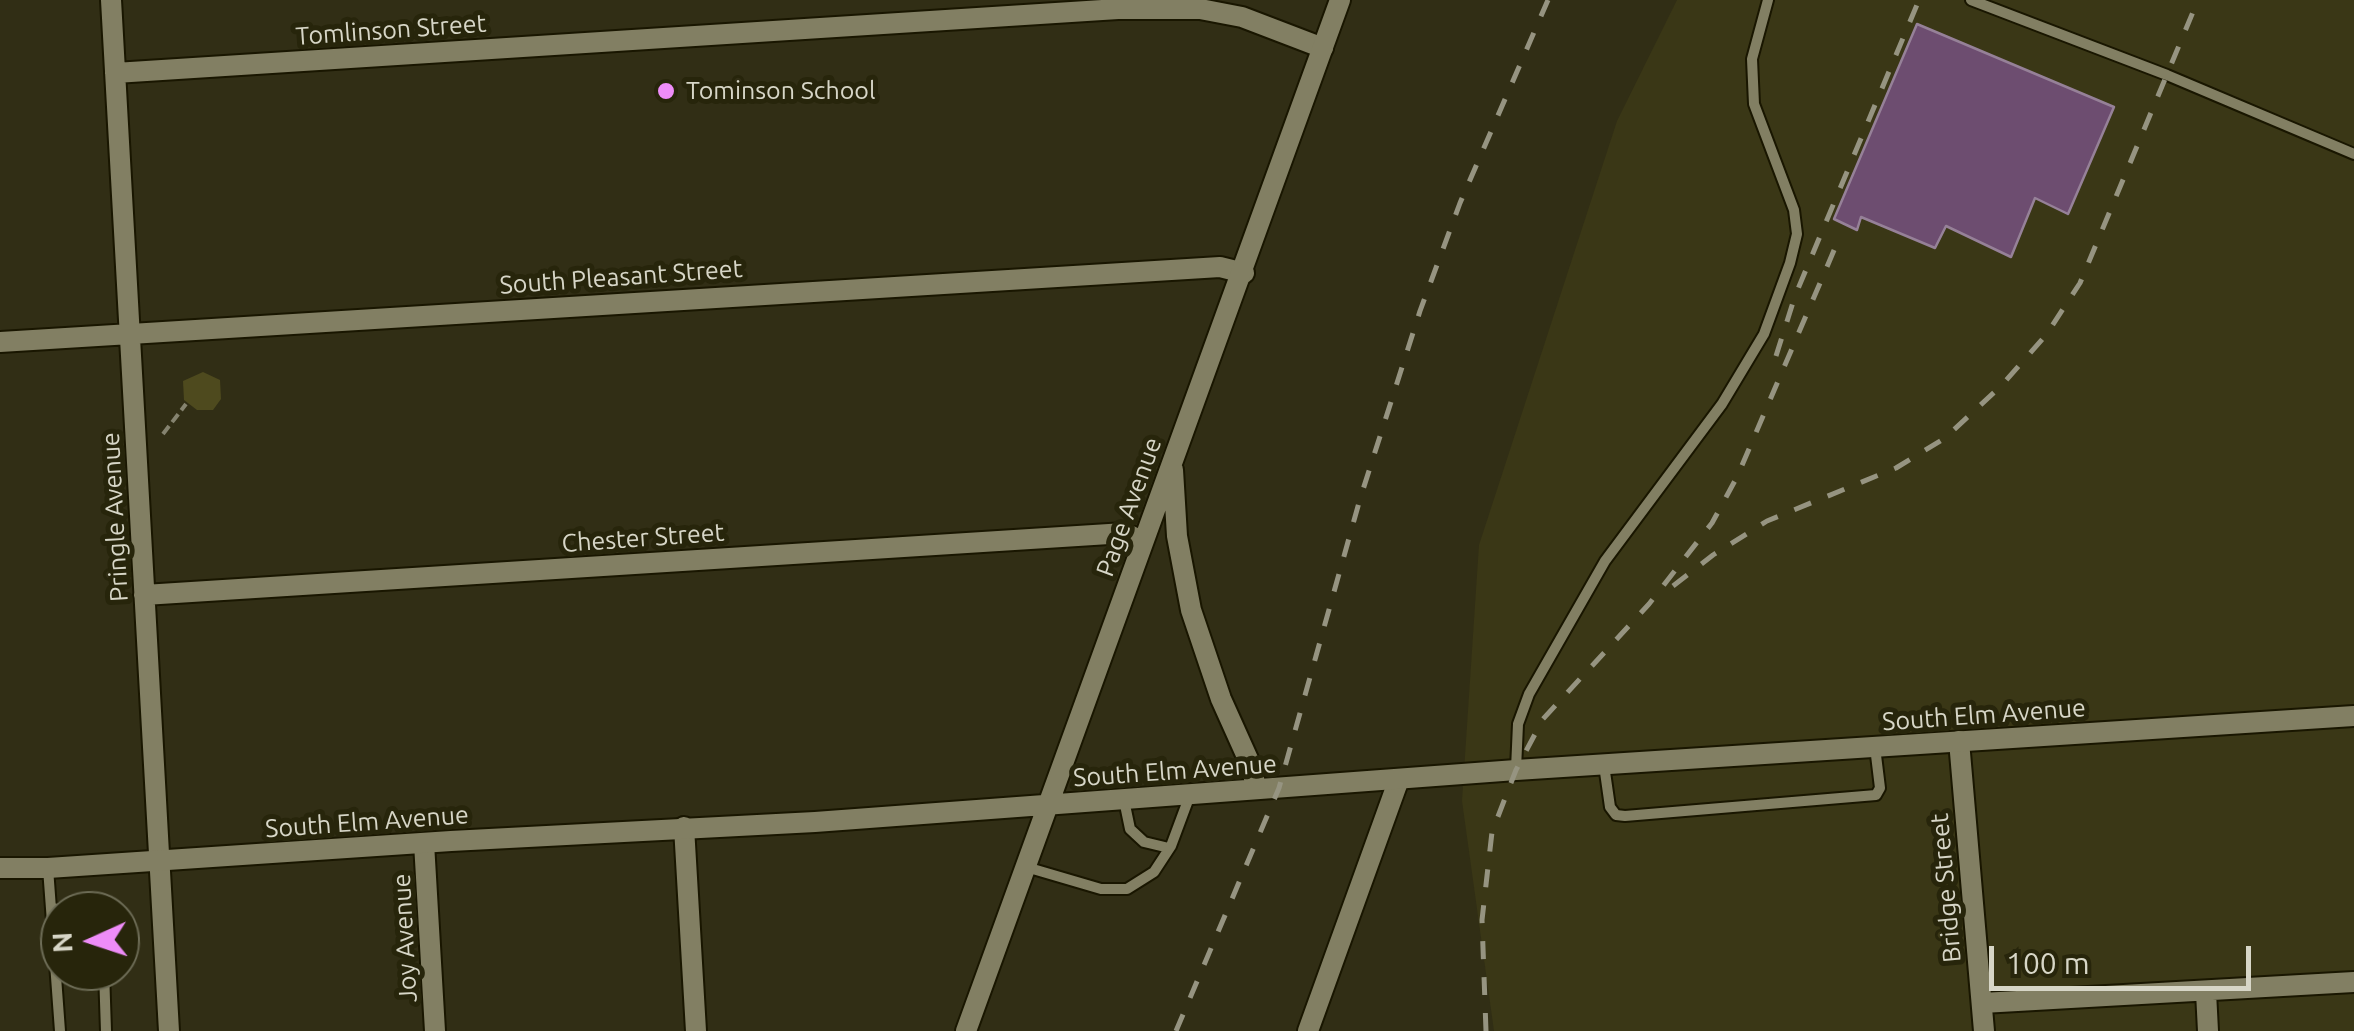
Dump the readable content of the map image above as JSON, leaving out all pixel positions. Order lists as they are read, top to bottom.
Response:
{
  "streets": {
    "street": [
      "Tomlinson Street",
      "South Pleasant Street",
      "Page Avenue",
      "Pringle Avenue",
      "Chester Street",
      "South Elm Avenue",
      "Bridge Street",
      "Joy Avenue"
    ]
  },
  "crossings": [
    ["Tomlinson Street", "Page Avenue"],
    ["Tomlinson Street", "Pringle Avenue"],
    ["South Pleasant Street", "Page Avenue"],
    ["South Pleasant Street", "Pringle Avenue"],
    ["Page Avenue", "Chester Street"],
    ["Page Avenue", "South Elm Avenue"],
    ["Pringle Avenue", "Chester Street"],
    ["Pringle Avenue", "South Elm Avenue"],
    ["South Elm Avenue", "Bridge Street"],
    ["South Elm Avenue", "Joy Avenue"]
  ],
  "places": ["Tominson School"],
  "scale_bar": "100 m",
  "north": "left"
}
